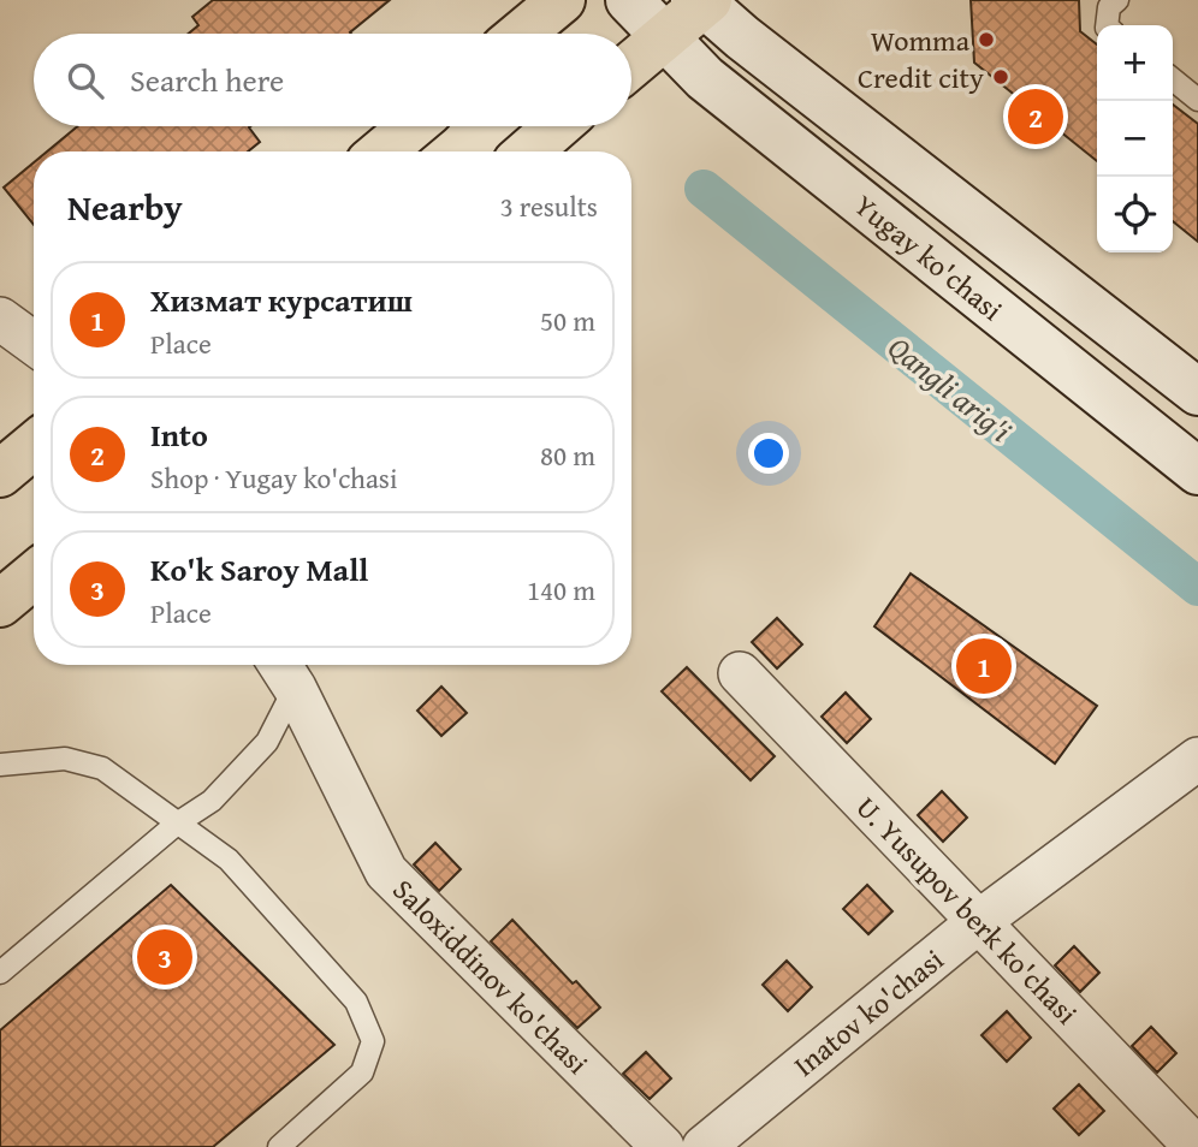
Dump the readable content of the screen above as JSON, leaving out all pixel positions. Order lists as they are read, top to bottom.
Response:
{
  "streets": {
    "main road": ["Yugay ko'chasi"],
    "street": ["U. Yusupov berk ko'chasi", "Saloxiddinov ko'chasi", "Inatov ko'chasi"]
  },
  "crossings": [
    ["U. Yusupov berk ko'chasi", "Inatov ko'chasi"]
  ],
  "water": ["Qangli arig'i"],
  "places": ["Womma", "Credit city"],
  "page": {
    "map_buttons": ["+", "−"],
    "search": "Search here",
    "pins": ["2", "1", "3"],
    "heading": ["Nearby", "3 results"],
    "list": [
      {
        "mark": "1",
        "name": "Хизмат курсатиш",
        "note": "Place",
        "value": "50 m"
      },
      {
        "mark": "2",
        "name": "Into",
        "note": "Shop · Yugay ko'chasi",
        "value": "80 m"
      },
      {
        "mark": "3",
        "name": "Ko'k Saroy Mall",
        "note": "Place",
        "value": "140 m"
      }
    ]
  }
}
